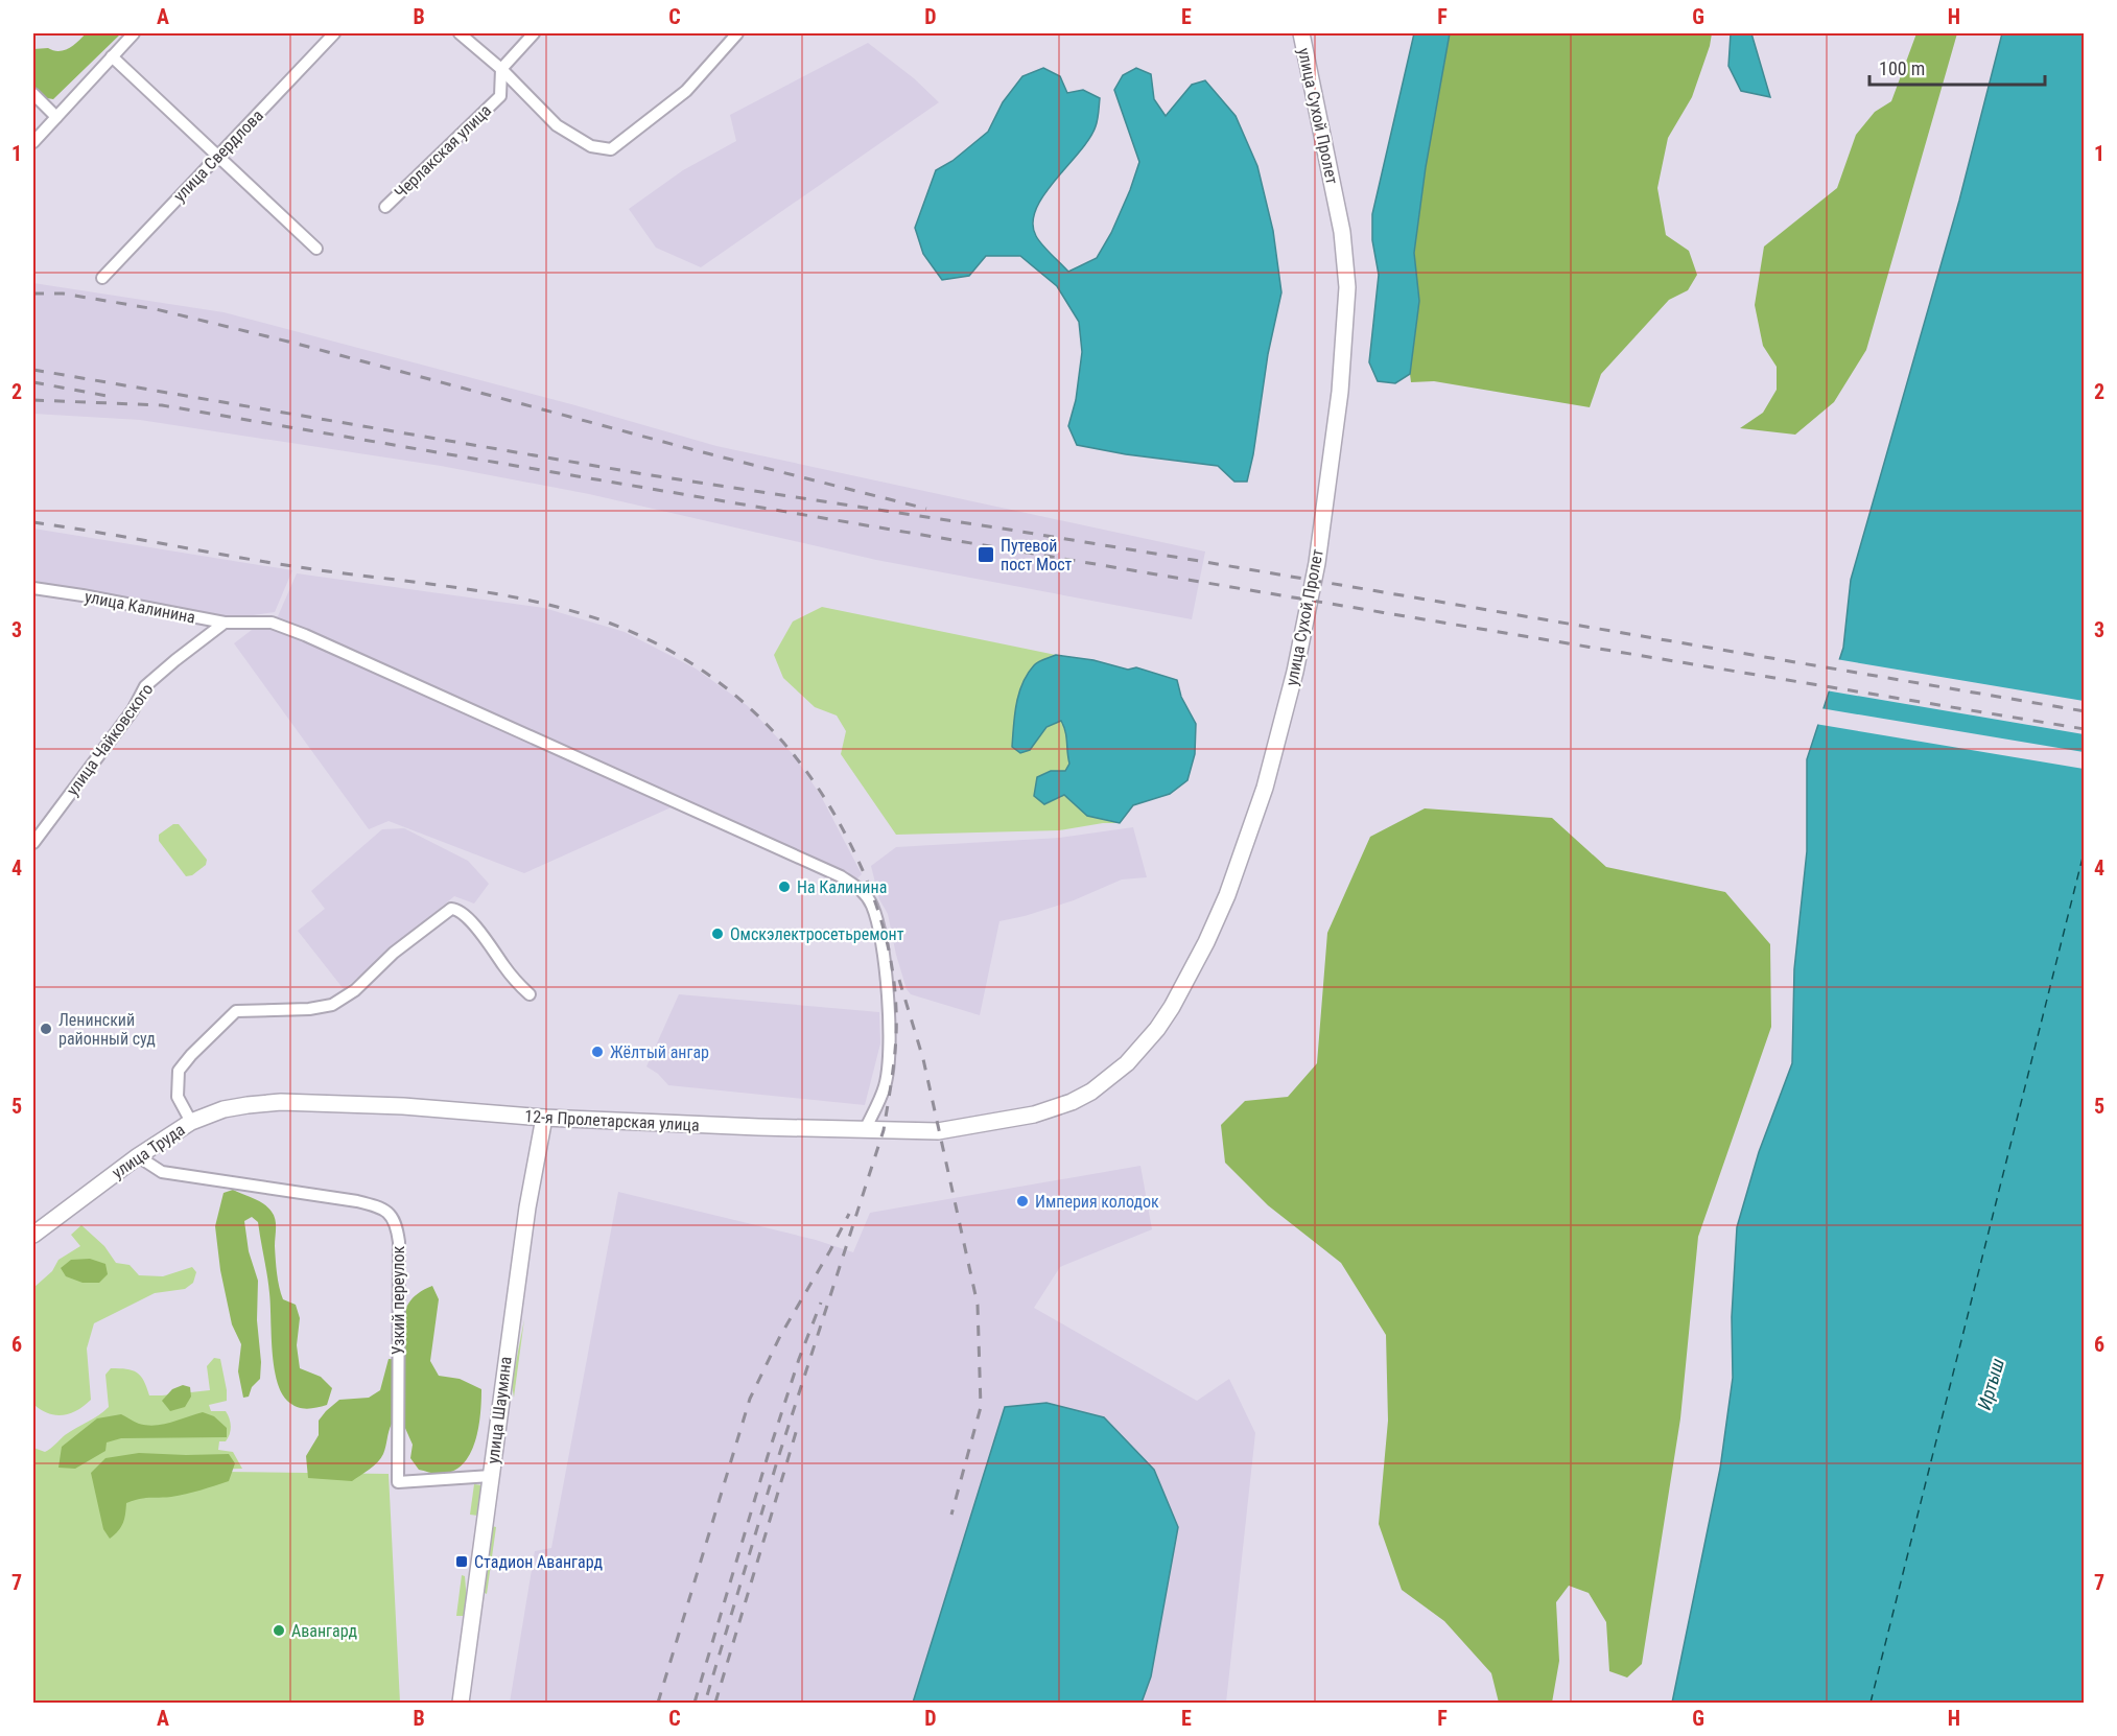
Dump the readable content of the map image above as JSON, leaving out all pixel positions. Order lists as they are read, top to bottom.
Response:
{
  "streets": {
    "main road": [
      "улица Сухой Пролет",
      "12-я Пролетарская улица",
      "улица Труда",
      "улица Шаумяна"
    ],
    "street": [
      "Черлакская улица",
      "улица Свердлова",
      "улица Калинина",
      "улица Чайковского",
      "Узкий переулок"
    ]
  },
  "crossings": [
    ["улица Сухой Пролет", "12-я Пролетарская улица"],
    ["улица Калинина", "улица Чайковского"],
    ["улица Калинина", "12-я Пролетарская улица"],
    ["12-я Пролетарская улица", "улица Труда"],
    ["12-я Пролетарская улица", "улица Шаумяна"],
    ["улица Труда", "Узкий переулок"],
    ["Узкий переулок", "улица Шаумяна"]
  ],
  "water": ["Иртыш"],
  "places": {
    "transit": ["Путевой пост Мост", "Стадион Авангард"],
    "other": [
      "На Калинина",
      "Омскэлектросетьремонт",
      "Ленинский районный суд",
      "Жёлтый ангар",
      "Империя колодок",
      "Авангард"
    ]
  },
  "scale_bar": "100 m",
  "grid": {
    "columns": [
      "A",
      "B",
      "C",
      "D",
      "E",
      "F",
      "G",
      "H"
    ],
    "rows": [
      "1",
      "2",
      "3",
      "4",
      "5",
      "6",
      "7"
    ]
  }
}
